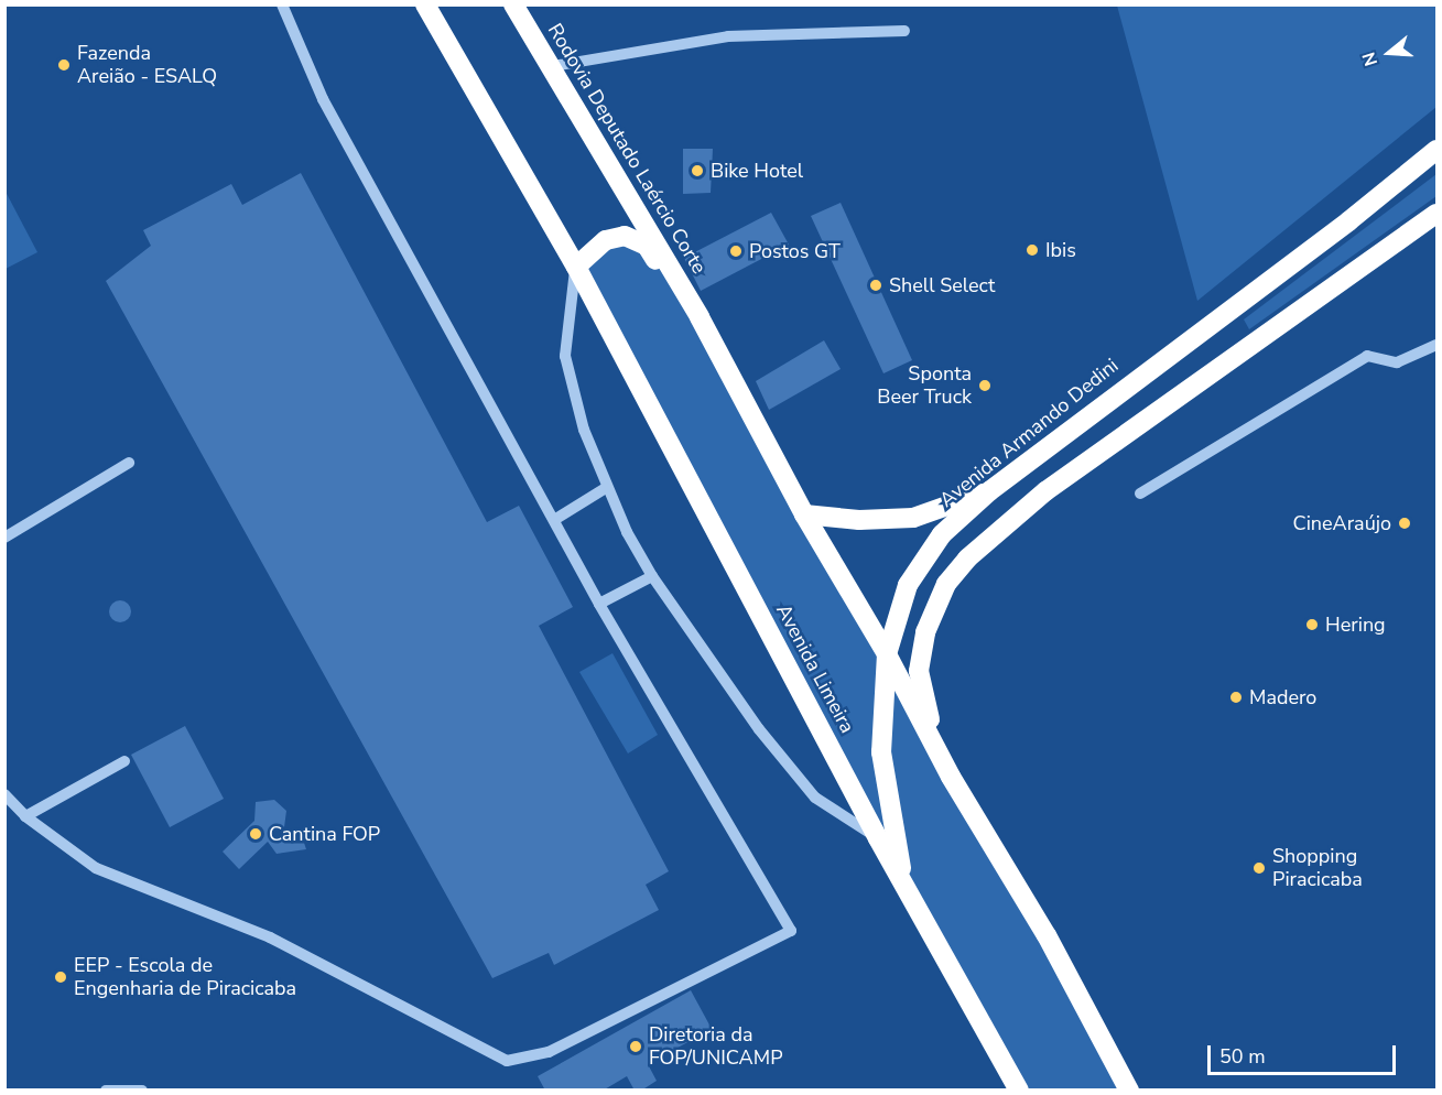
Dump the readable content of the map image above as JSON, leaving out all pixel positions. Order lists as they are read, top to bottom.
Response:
{
  "streets": {
    "highway": ["Rodovia Deputado Laércio Corte", "Avenida Armando Dedini", "Avenida Limeira"]
  },
  "crossings": [
    ["Avenida Armando Dedini", "Avenida Limeira"]
  ],
  "places": [
    "Fazenda Areião - ESALQ",
    "Bike Hotel",
    "Ibis",
    "Postos GT",
    "Shell Select",
    "Sponta Beer Truck",
    "CineAraújo",
    "Hering",
    "Madero",
    "Cantina FOP",
    "Shopping Piracicaba",
    "EEP - Escola de Engenharia de Piracicaba",
    "Diretoria da FOP/UNICAMP"
  ],
  "scale_bar": "50 m",
  "north": "left"
}
